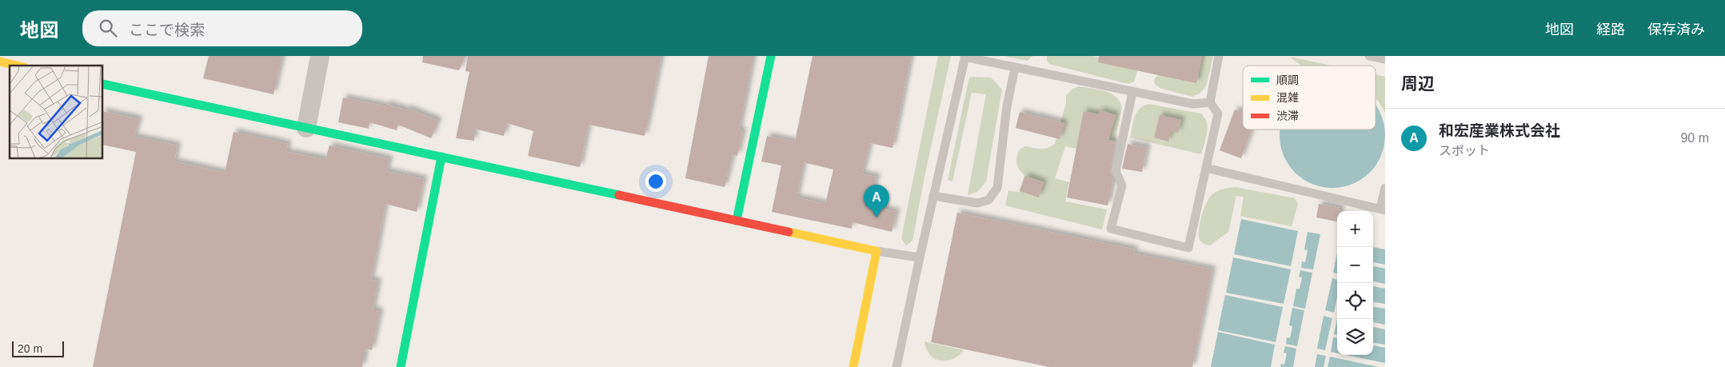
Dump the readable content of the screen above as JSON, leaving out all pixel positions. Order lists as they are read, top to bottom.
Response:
{
  "legend": ["順調", "混雑", "渋滞"],
  "scale_bar": "20 m",
  "page": {
    "header": "地図",
    "search": "ここで検索",
    "nav": ["地図", "経路", "保存済み"],
    "heading": "周辺",
    "list": [
      {
        "mark": "A",
        "name": "和宏産業株式会社",
        "note": "スポット",
        "value": "90 m"
      }
    ],
    "pins": "A",
    "map_buttons": ["+", "−"],
    "scale": "20 m"
  }
}
